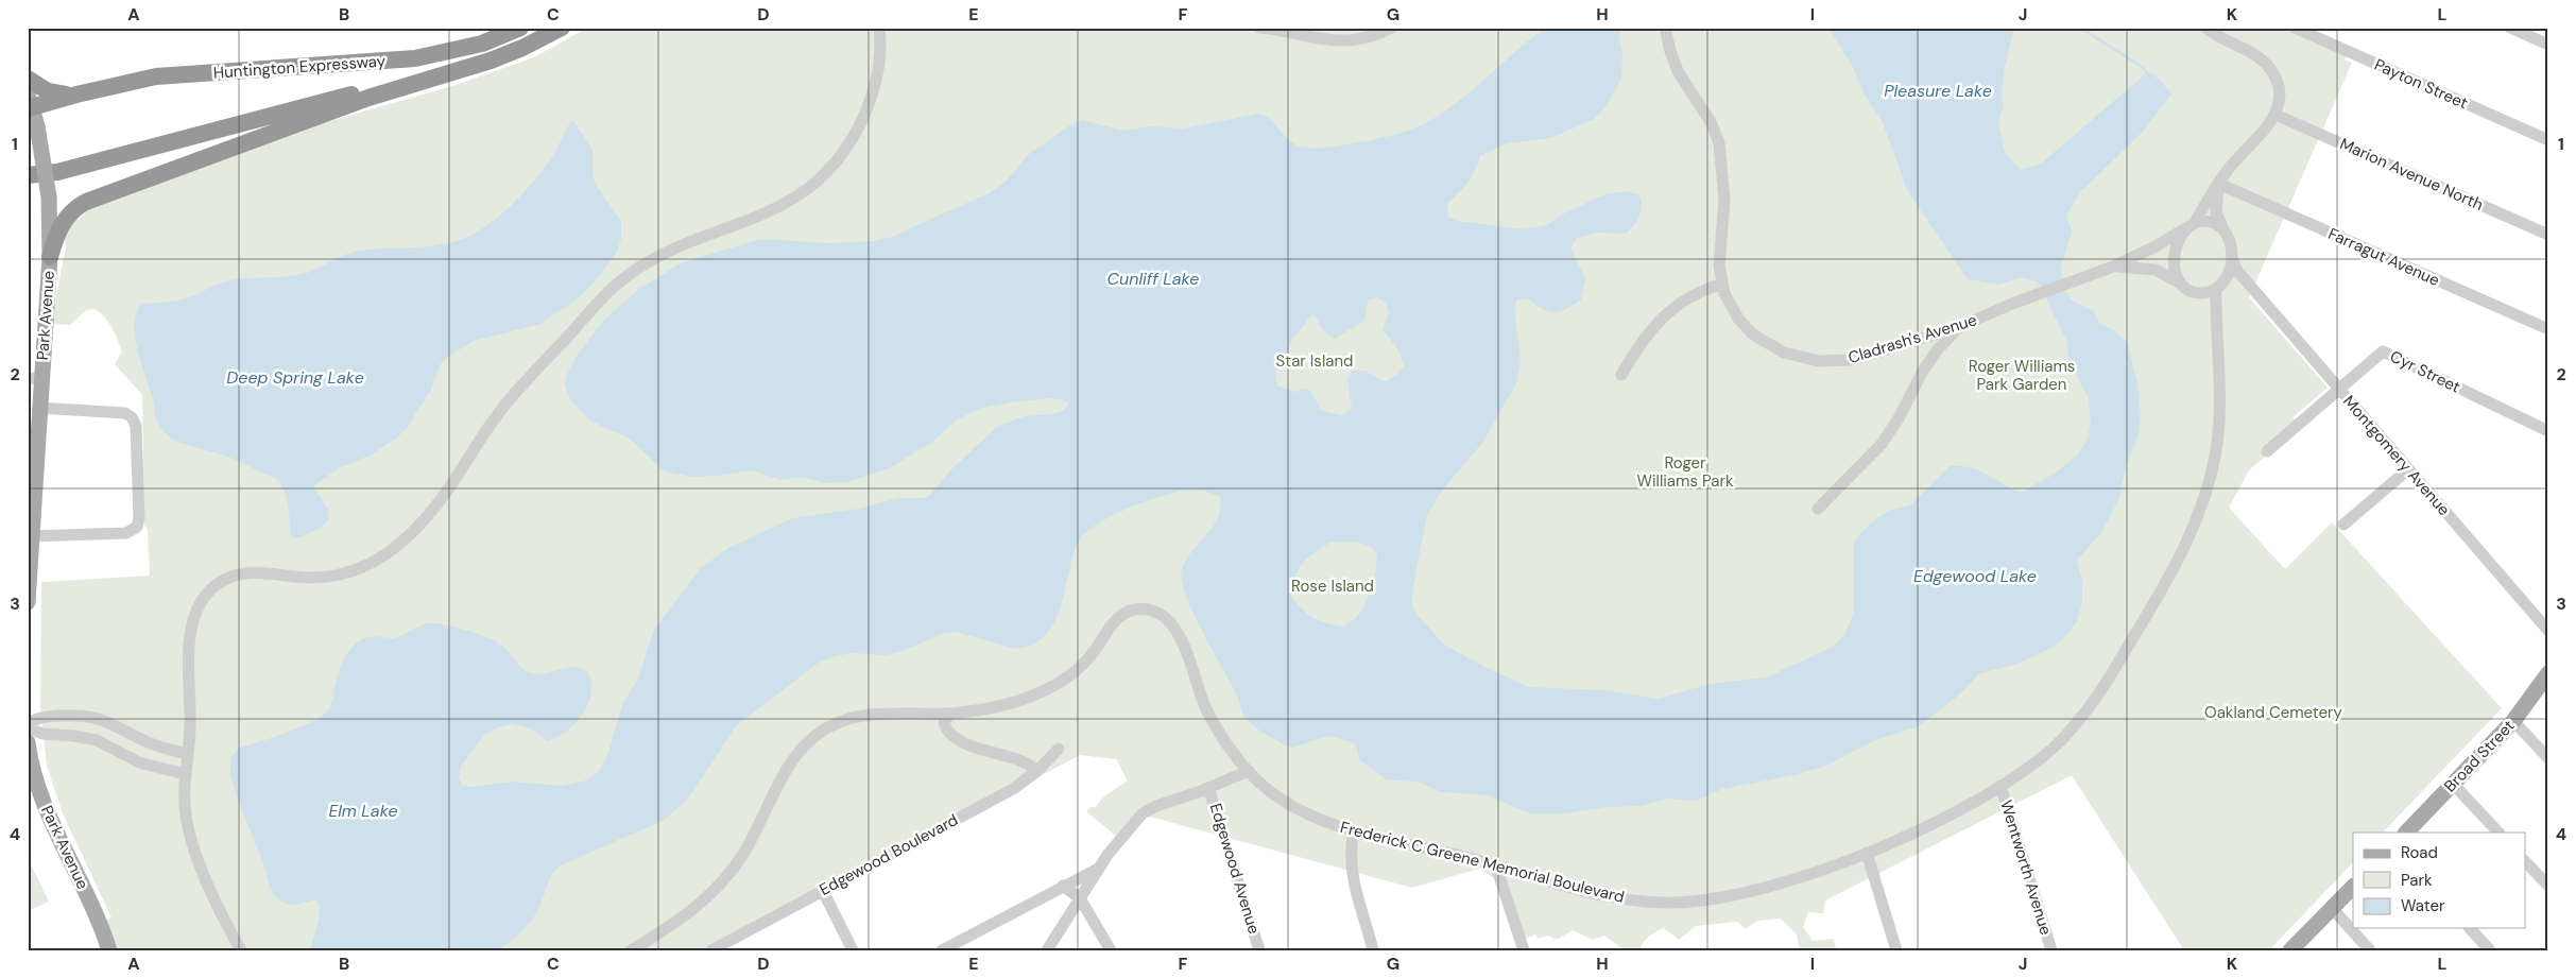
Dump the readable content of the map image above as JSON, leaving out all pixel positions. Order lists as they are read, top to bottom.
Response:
{
  "streets": {
    "highway": ["Huntington Expressway"],
    "main road": ["Park Avenue", "Broad Street"],
    "street": [
      "Payton Street",
      "Marion Avenue North",
      "Farragut Avenue",
      "Cladrash's Avenue",
      "Cyr Street",
      "Montgomery Avenue",
      "Edgewood Boulevard",
      "Frederick C Greene Memorial Boulevard",
      "Wentworth Avenue",
      "Edgewood Avenue"
    ]
  },
  "crossings": [
    ["Cladrash's Avenue", "Montgomery Avenue"],
    ["Cladrash's Avenue", "Frederick C Greene Memorial Boulevard"],
    ["Cyr Street", "Montgomery Avenue"],
    ["Montgomery Avenue", "Frederick C Greene Memorial Boulevard"],
    ["Frederick C Greene Memorial Boulevard", "Wentworth Avenue"]
  ],
  "water": [
    "Pleasure Lake",
    "Cunliff Lake",
    "Deep Spring Lake",
    "Edgewood Lake",
    "Elm Lake"
  ],
  "parks": [
    "Star Island",
    "Roger Williams Park Garden",
    "Roger Williams Park",
    "Rose Island",
    "Oakland Cemetery"
  ],
  "legend": ["Road", "Park", "Water"],
  "grid": {
    "columns": [
      "A",
      "B",
      "C",
      "D",
      "E",
      "F",
      "G",
      "H",
      "I",
      "J",
      "K",
      "L"
    ],
    "rows": [
      "1",
      "2",
      "3",
      "4"
    ]
  }
}
